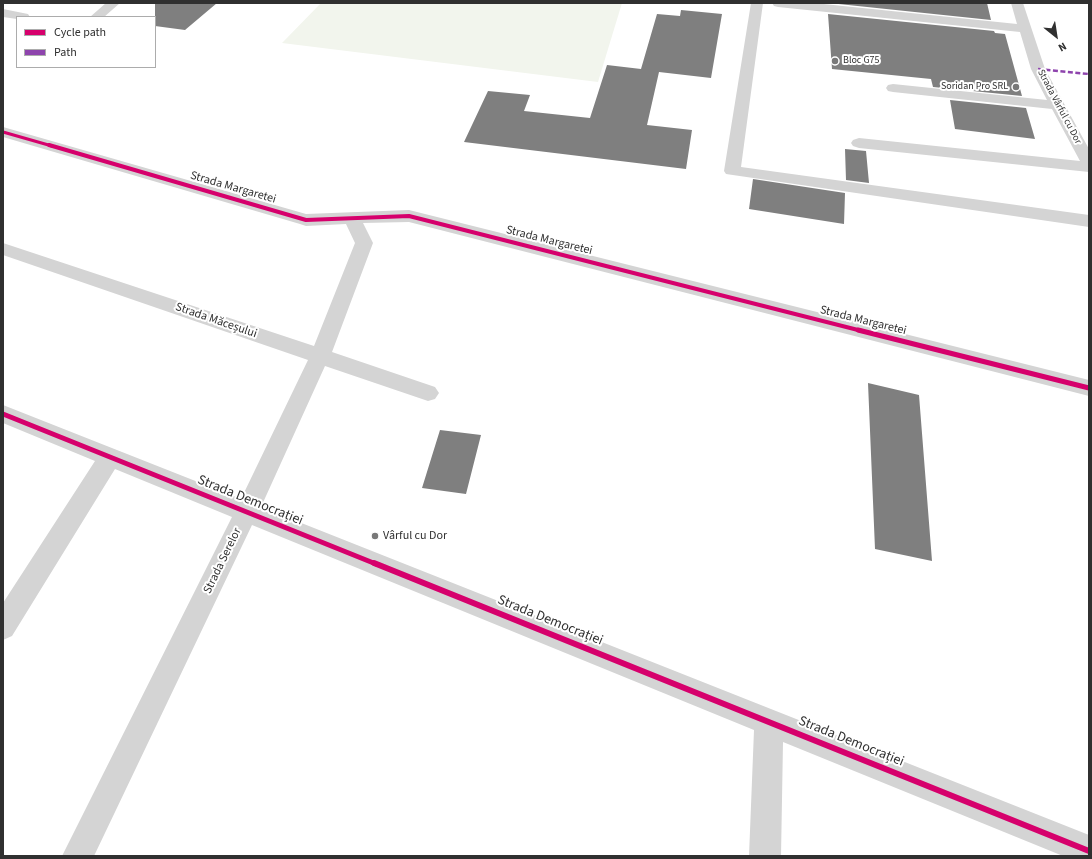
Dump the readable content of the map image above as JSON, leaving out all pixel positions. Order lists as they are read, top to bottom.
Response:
{
  "streets": {
    "street": [
      "Strada Vârful cu Dor",
      "Strada Margaretei",
      "Strada Măceșului",
      "Strada Democrației",
      "Strada Serelor"
    ]
  },
  "crossings": [
    ["Strada Margaretei", "Strada Serelor"],
    ["Strada Măceșului", "Strada Serelor"],
    ["Strada Democrației", "Strada Serelor"]
  ],
  "places": ["Bloc G75", "Soridan Pro SRL", "Vârful cu Dor"],
  "legend": ["Cycle path", "Path"],
  "north": "bottom right"
}
